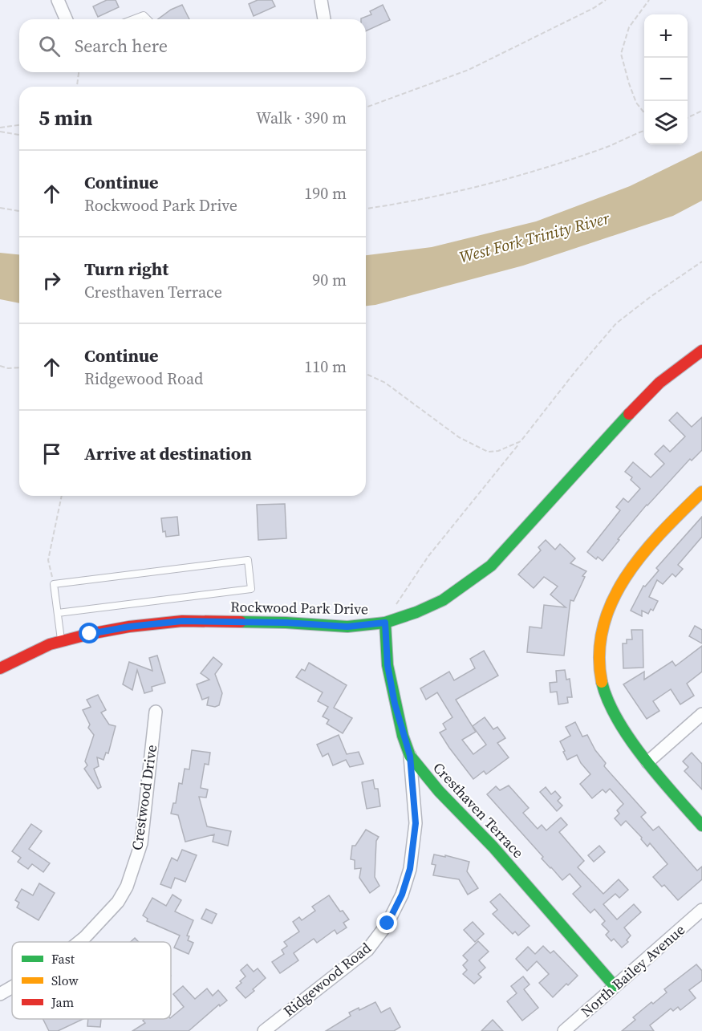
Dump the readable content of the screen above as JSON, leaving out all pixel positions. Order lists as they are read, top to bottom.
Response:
{
  "streets": {
    "street": [
      "Rockwood Park Drive",
      "Crestwood Drive",
      "Cresthaven Terrace",
      "North Bailey Avenue",
      "Ridgewood Road"
    ]
  },
  "crossings": [
    ["Rockwood Park Drive", "Cresthaven Terrace"],
    ["Cresthaven Terrace", "North Bailey Avenue"],
    ["Cresthaven Terrace", "Ridgewood Road"]
  ],
  "water": ["West Fork Trinity River"],
  "legend": ["Fast", "Slow", "Jam"],
  "page": {
    "map_buttons": ["+", "−"],
    "search": "Search here",
    "heading": ["5 min", "Walk · 390 m"],
    "list": [
      ["Continue", "Rockwood Park Drive", "190 m"],
      ["Turn right", "Cresthaven Terrace", "90 m"],
      ["Continue", "Ridgewood Road", "110 m"],
      "Arrive at destination"
    ]
  }
}
